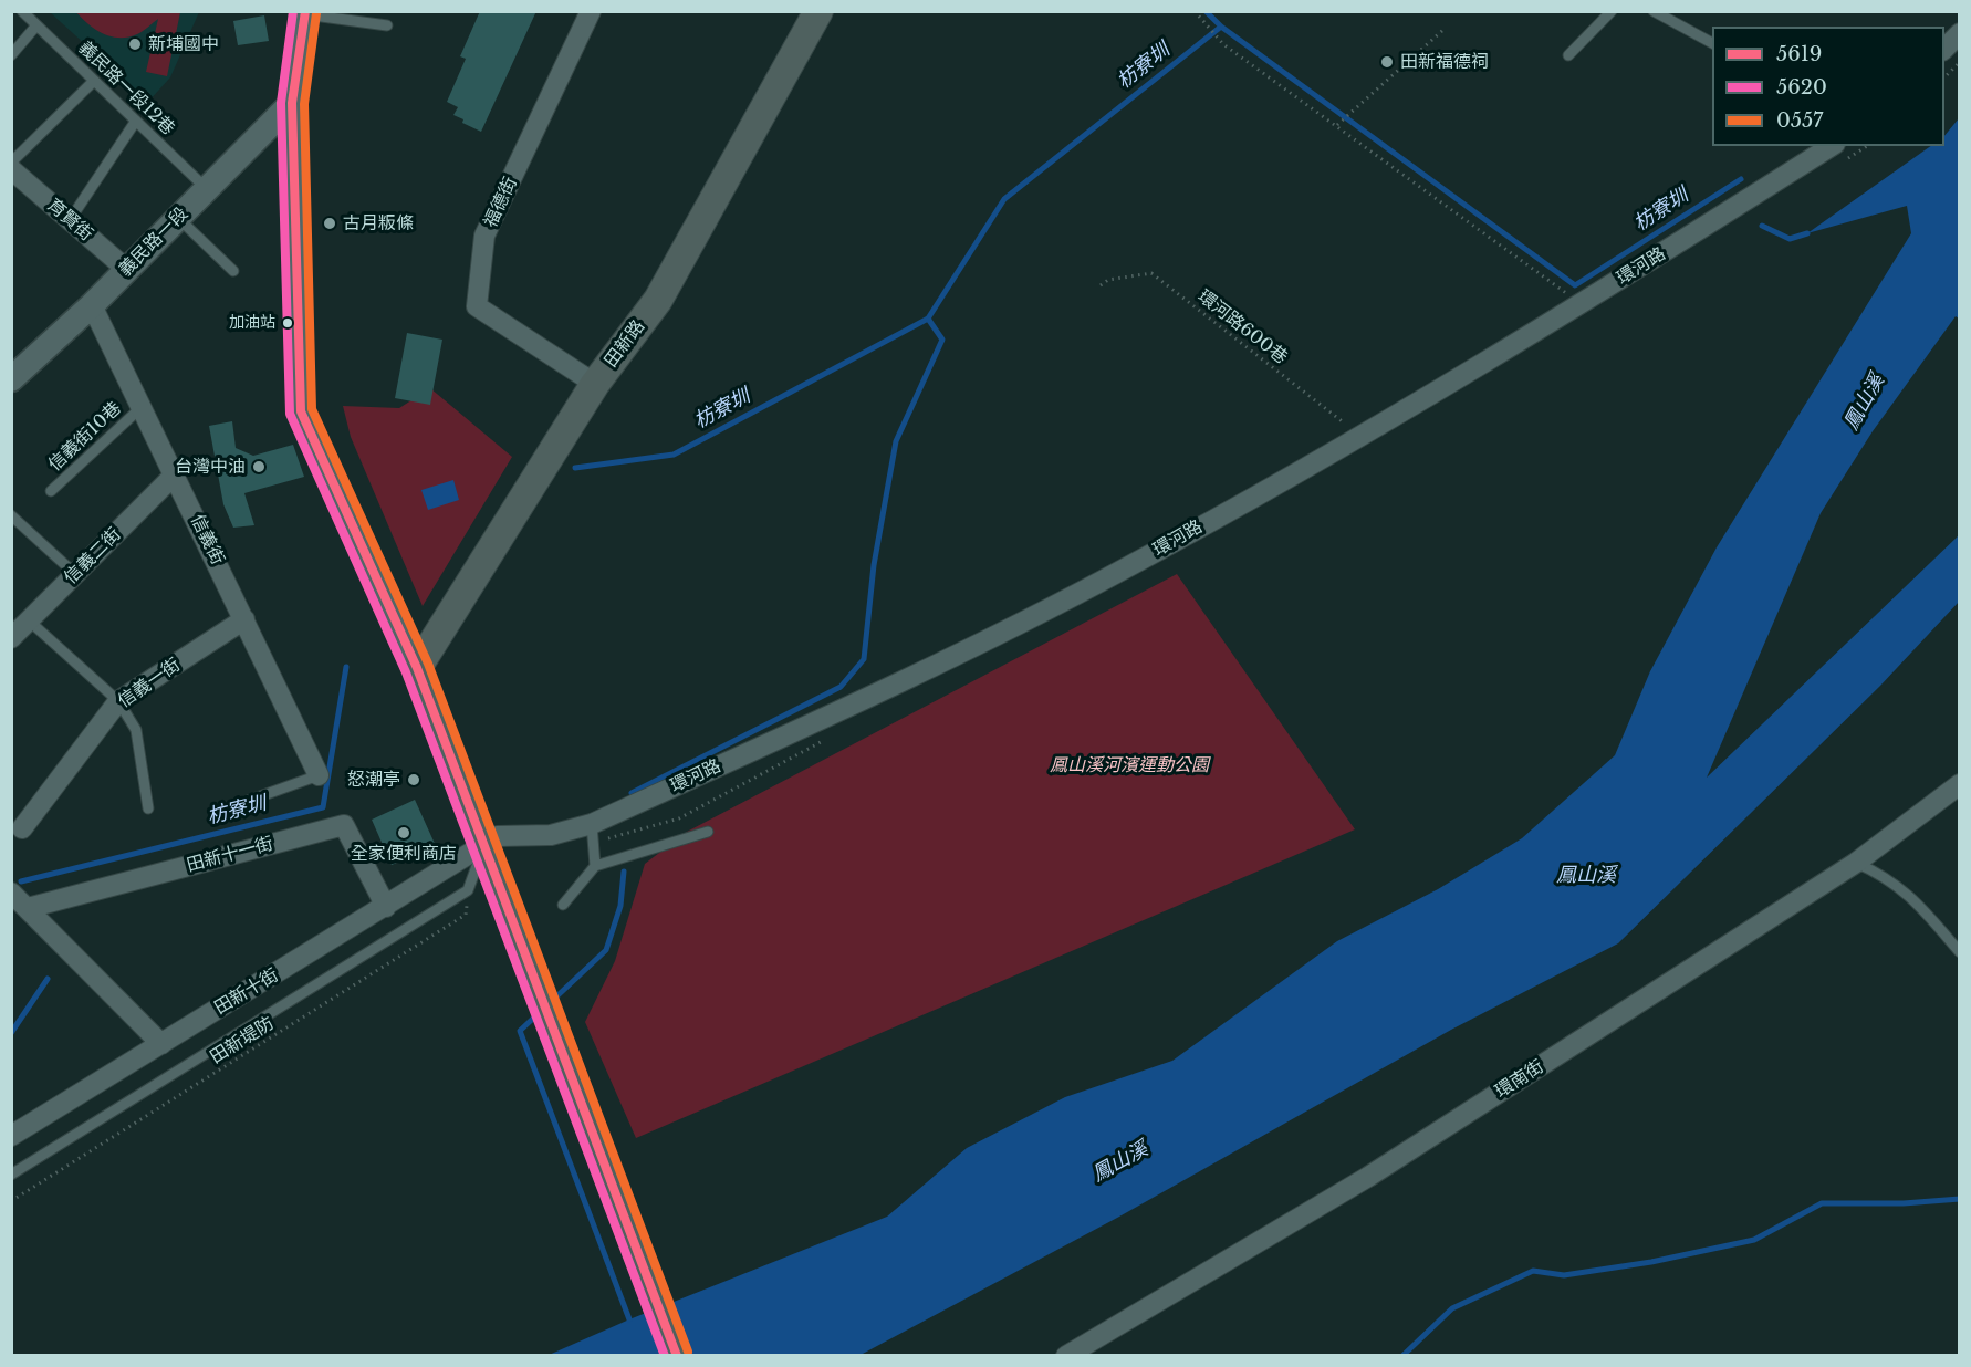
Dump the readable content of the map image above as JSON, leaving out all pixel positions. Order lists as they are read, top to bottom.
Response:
{
  "streets": {
    "main road": ["田新路"],
    "street": [
      "福德街",
      "育賢街",
      "義民路一段",
      "環河路",
      "信義街",
      "信義二街",
      "信義一街",
      "田新十一街",
      "田新十街",
      "環南街"
    ],
    "lane": ["義民路一段12巷", "信義街10巷"],
    "path": ["環河路600巷", "田新堤防"]
  },
  "crossings": [
    ["義民路一段12巷", "義民路一段"],
    ["福德街", "田新路"],
    ["育賢街", "義民路一段"],
    ["義民路一段", "信義街"],
    ["環河路", "環河路600巷"],
    ["環河路", "田新十街"],
    ["信義街10巷", "信義街"],
    ["信義街", "信義二街"],
    ["信義街", "信義一街"],
    ["田新十一街", "田新十街"]
  ],
  "water": ["枋寮圳", "鳳山溪"],
  "parks": ["鳳山溪河濱運動公園"],
  "places": [
    "新埔國中",
    "田新福德祠",
    "古月粄條",
    "加油站",
    "台灣中油",
    "怒潮亭",
    "全家便利商店"
  ],
  "lines": ["transit line 5619", "transit line 5620", "transit line 0557"],
  "legend": ["5619", "5620", "0557"]
}
